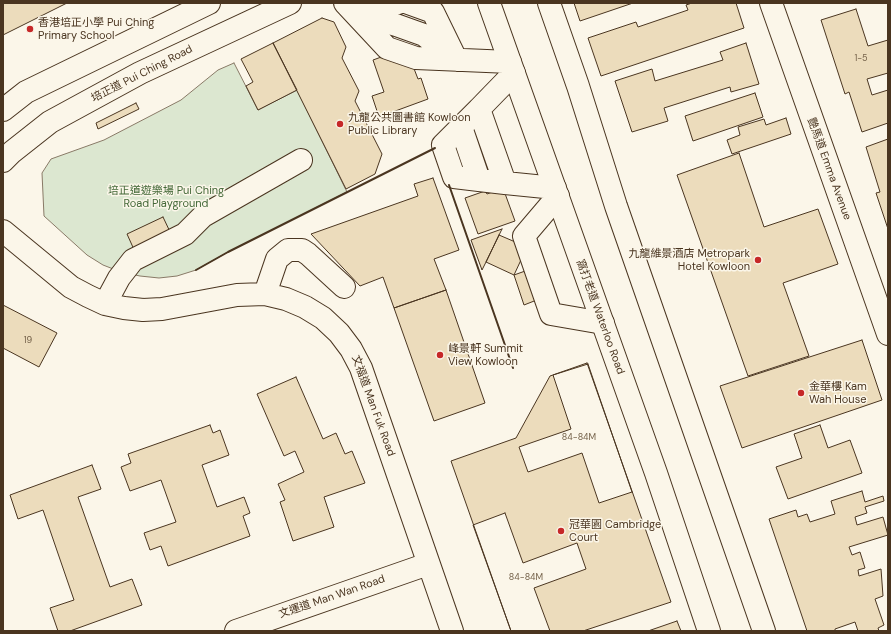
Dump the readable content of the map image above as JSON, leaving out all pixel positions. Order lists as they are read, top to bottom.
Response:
{
  "streets": {
    "main road": [
      "培正道 Pui Ching Road",
      "艷馬道 Emma Avenue",
      "窩打老道 Waterloo Road",
      "文福道 Man Fuk Road",
      "文運道 Man Wan Road"
    ]
  },
  "crossings": [
    ["文福道 Man Fuk Road", "文運道 Man Wan Road"]
  ],
  "parks": ["培正道遊樂場 Pui Ching Road Playground"],
  "places": [
    "香港培正小學 Pui Ching Primary School",
    "九龍公共圖書館 Kowloon Public Library",
    "九龍維景酒店 Metropark Hotel Kowloon",
    "峰景軒 Summit View Kowloon",
    "金華樓 Kam Wah House",
    "冠華園 Cambridge Court"
  ],
  "house_numbers": [
    "1-5",
    "19",
    "84-84M",
    "84-84M"
  ]
}
